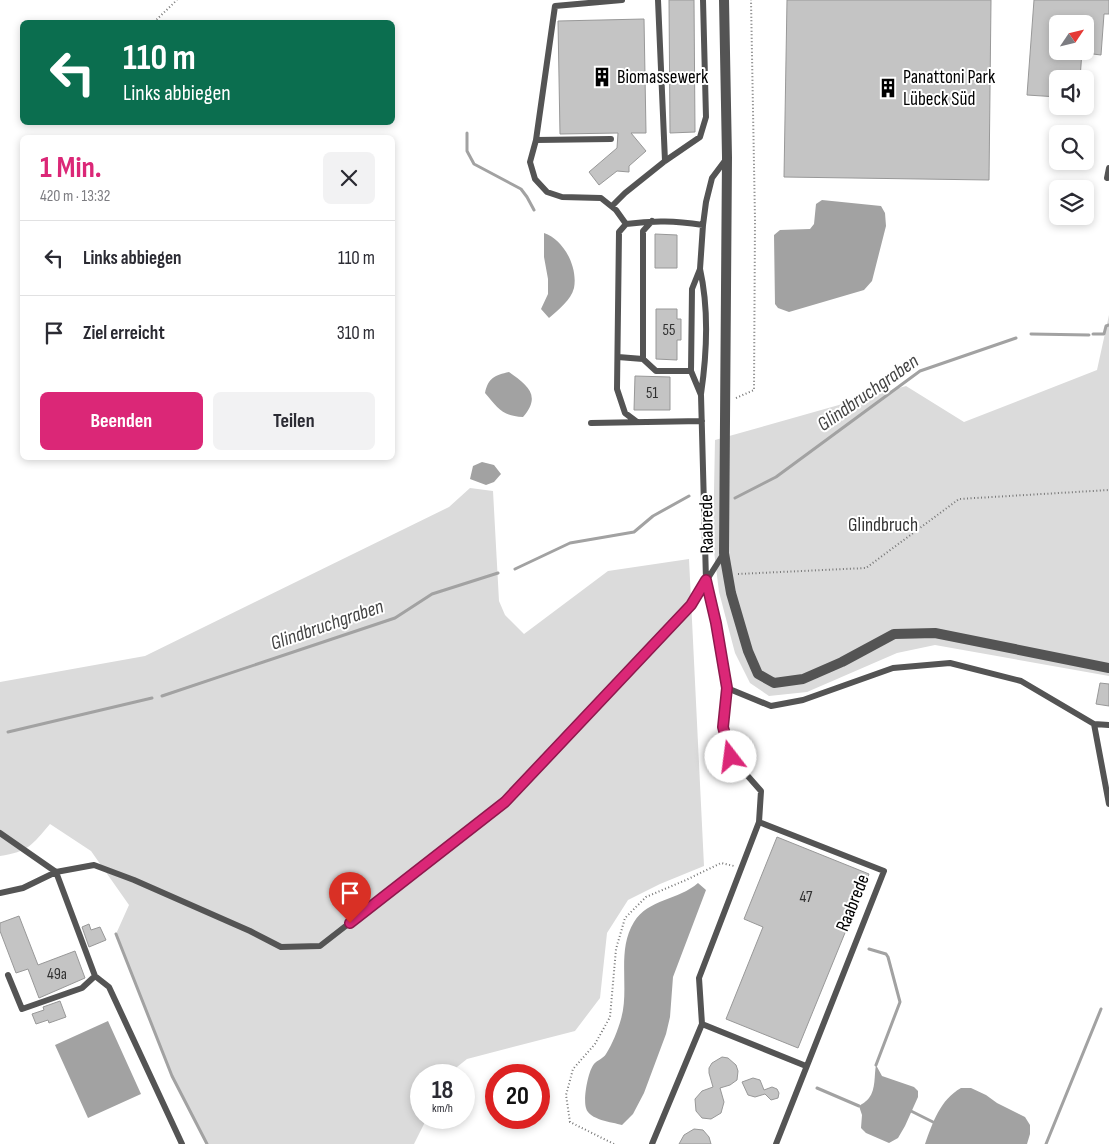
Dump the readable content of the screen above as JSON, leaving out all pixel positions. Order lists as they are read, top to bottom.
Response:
{
  "streets": {
    "street": ["Raabrede"]
  },
  "water": ["Glindbruchgraben"],
  "parks": ["Glindbruch"],
  "places": {
    "building": ["Biomassewerk", "Panattoni Park Lübeck Süd"]
  },
  "house_numbers": [
    "55",
    "51",
    "47",
    "49a"
  ],
  "north": "top right",
  "page": {
    "turn": ["110 m", "Links abbiegen"],
    "heading": ["1 Min.", "420 m · 13:32"],
    "list": [
      {
        "name": "Links abbiegen",
        "value": "110 m"
      },
      {
        "name": "Ziel erreicht",
        "value": "310 m"
      }
    ],
    "buttons": ["Beenden", "Teilen"],
    "speed": "18 km/h",
    "limit": "20"
  }
}
